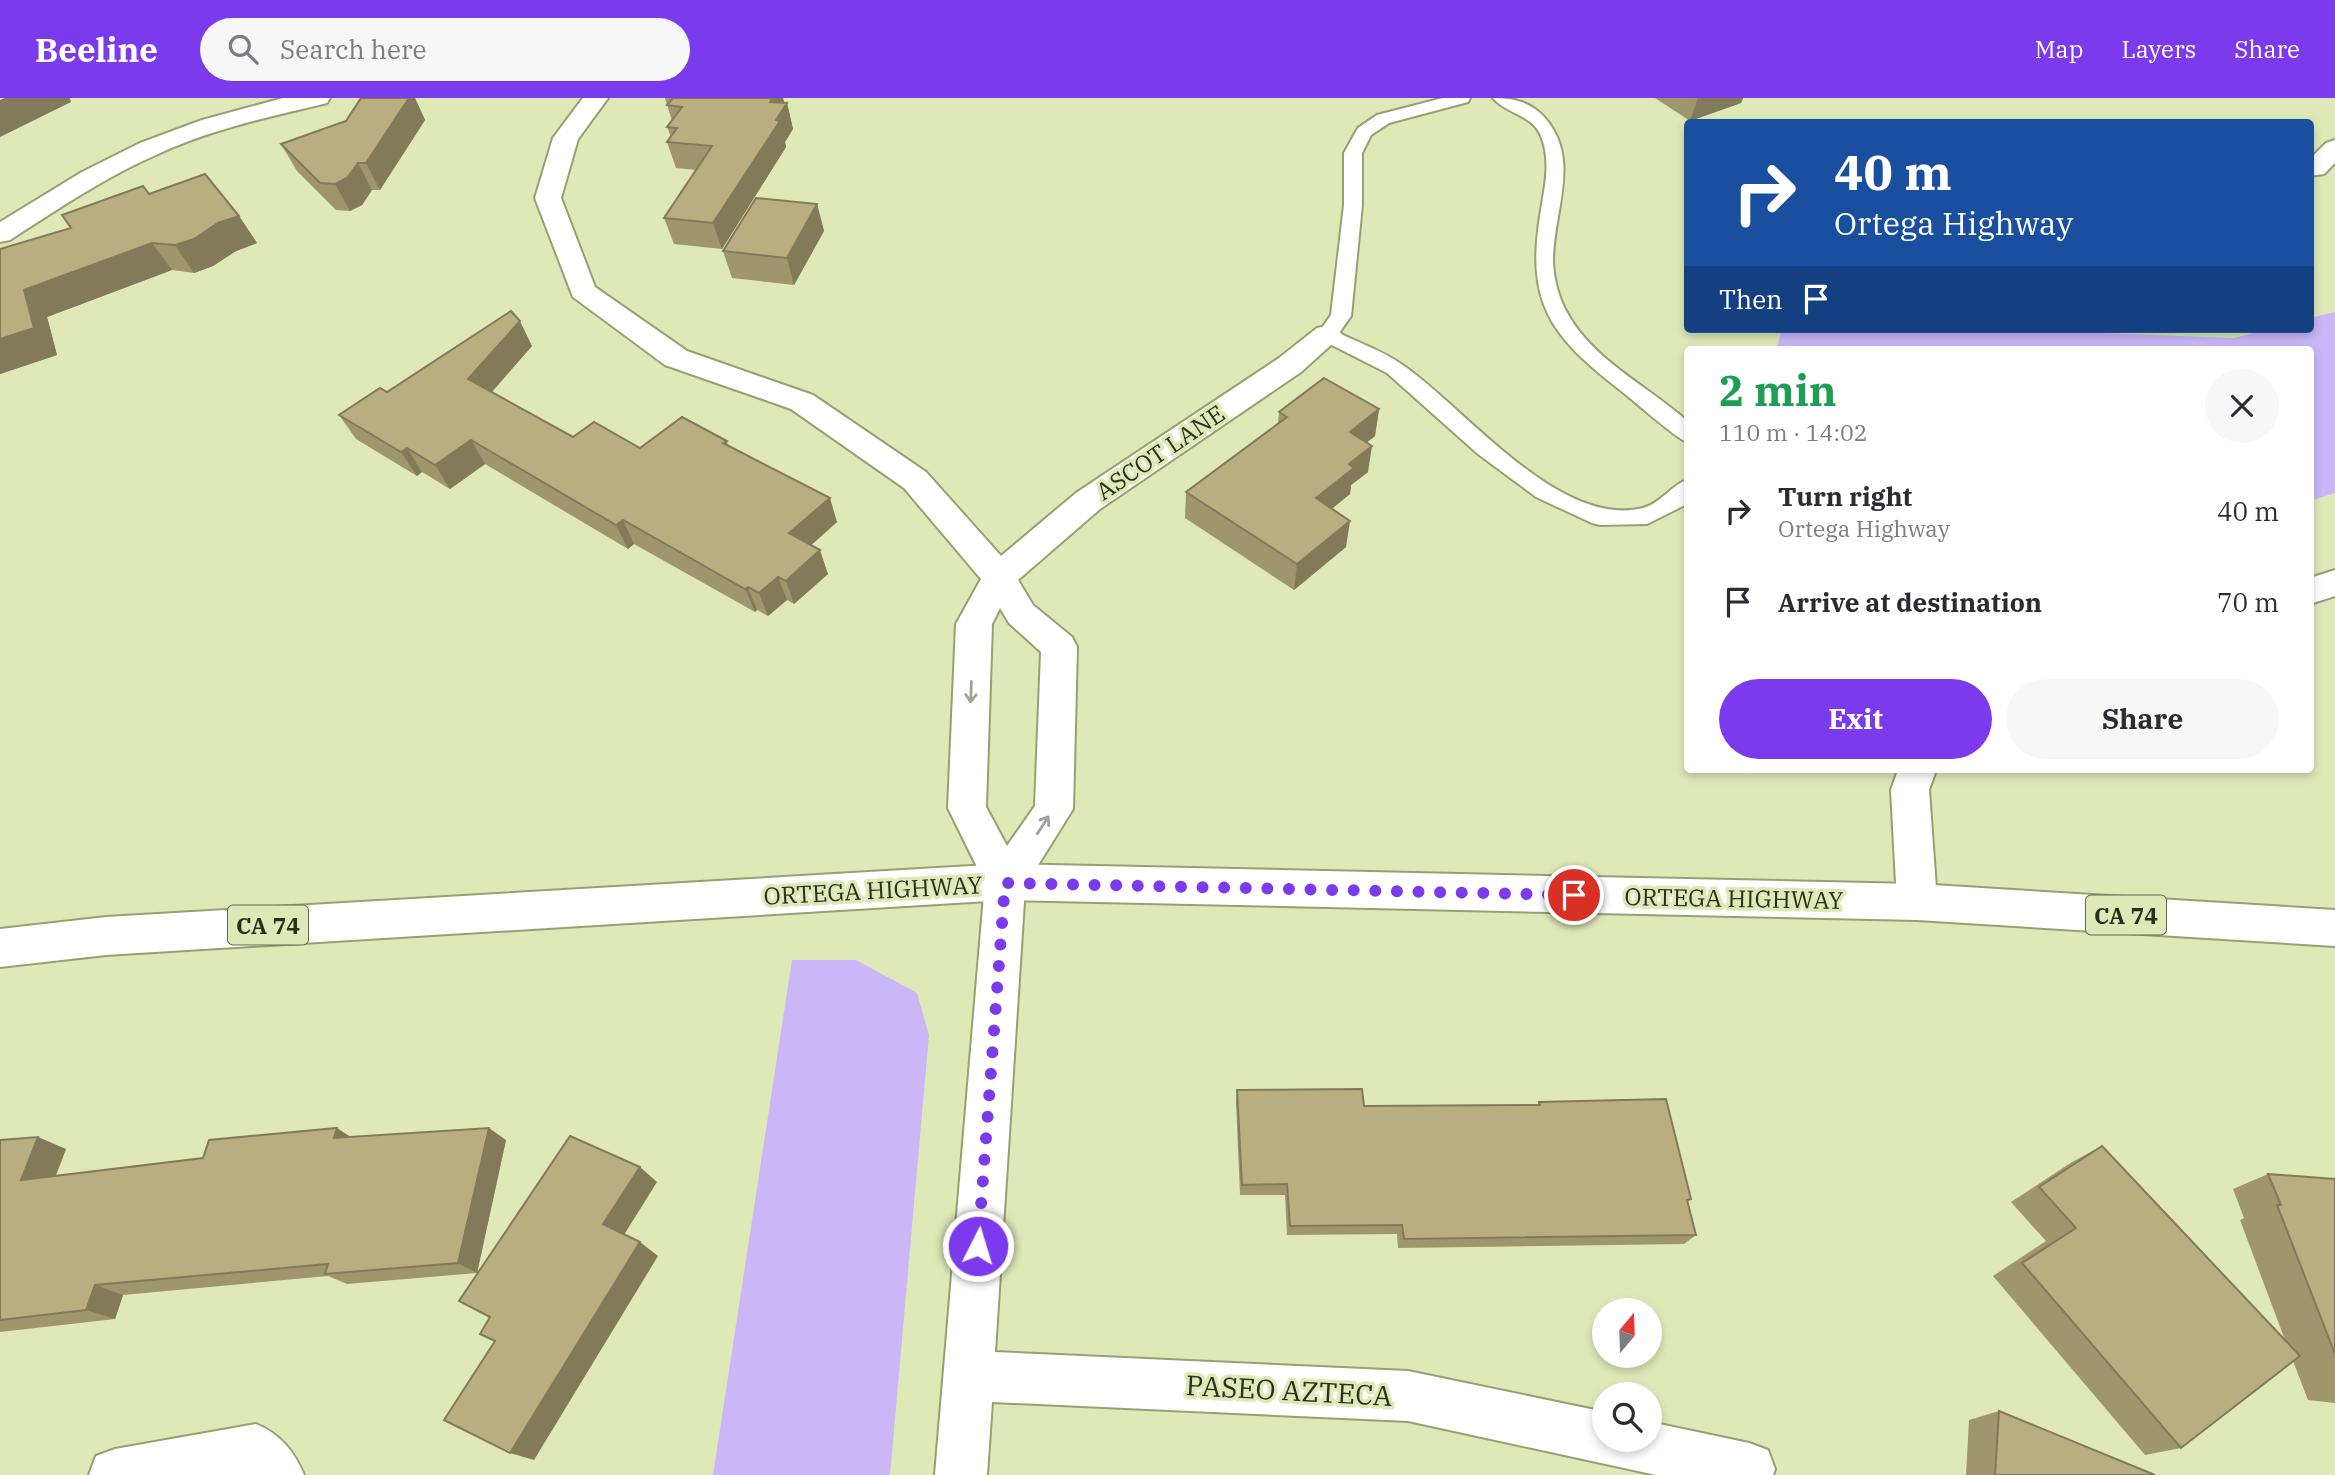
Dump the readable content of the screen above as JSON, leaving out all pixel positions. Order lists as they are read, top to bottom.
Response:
{
  "streets": {
    "street": [
      "ASCOT LANE",
      "ORTEGA HIGHWAY",
      "CA 74",
      "PASEO AZTECA"
    ]
  },
  "north": "top",
  "page": {
    "header": "Beeline",
    "search": "Search here",
    "nav": ["Map", "Layers", "Share"],
    "turn": ["40 m", "Ortega Highway"],
    "then": "Then",
    "heading": ["2 min", "110 m · 14:02"],
    "list": [
      {
        "name": "Turn right",
        "note": "Ortega Highway",
        "value": "40 m"
      },
      {
        "name": "Arrive at destination",
        "value": "70 m"
      }
    ],
    "buttons": ["Exit", "Share"]
  }
}
